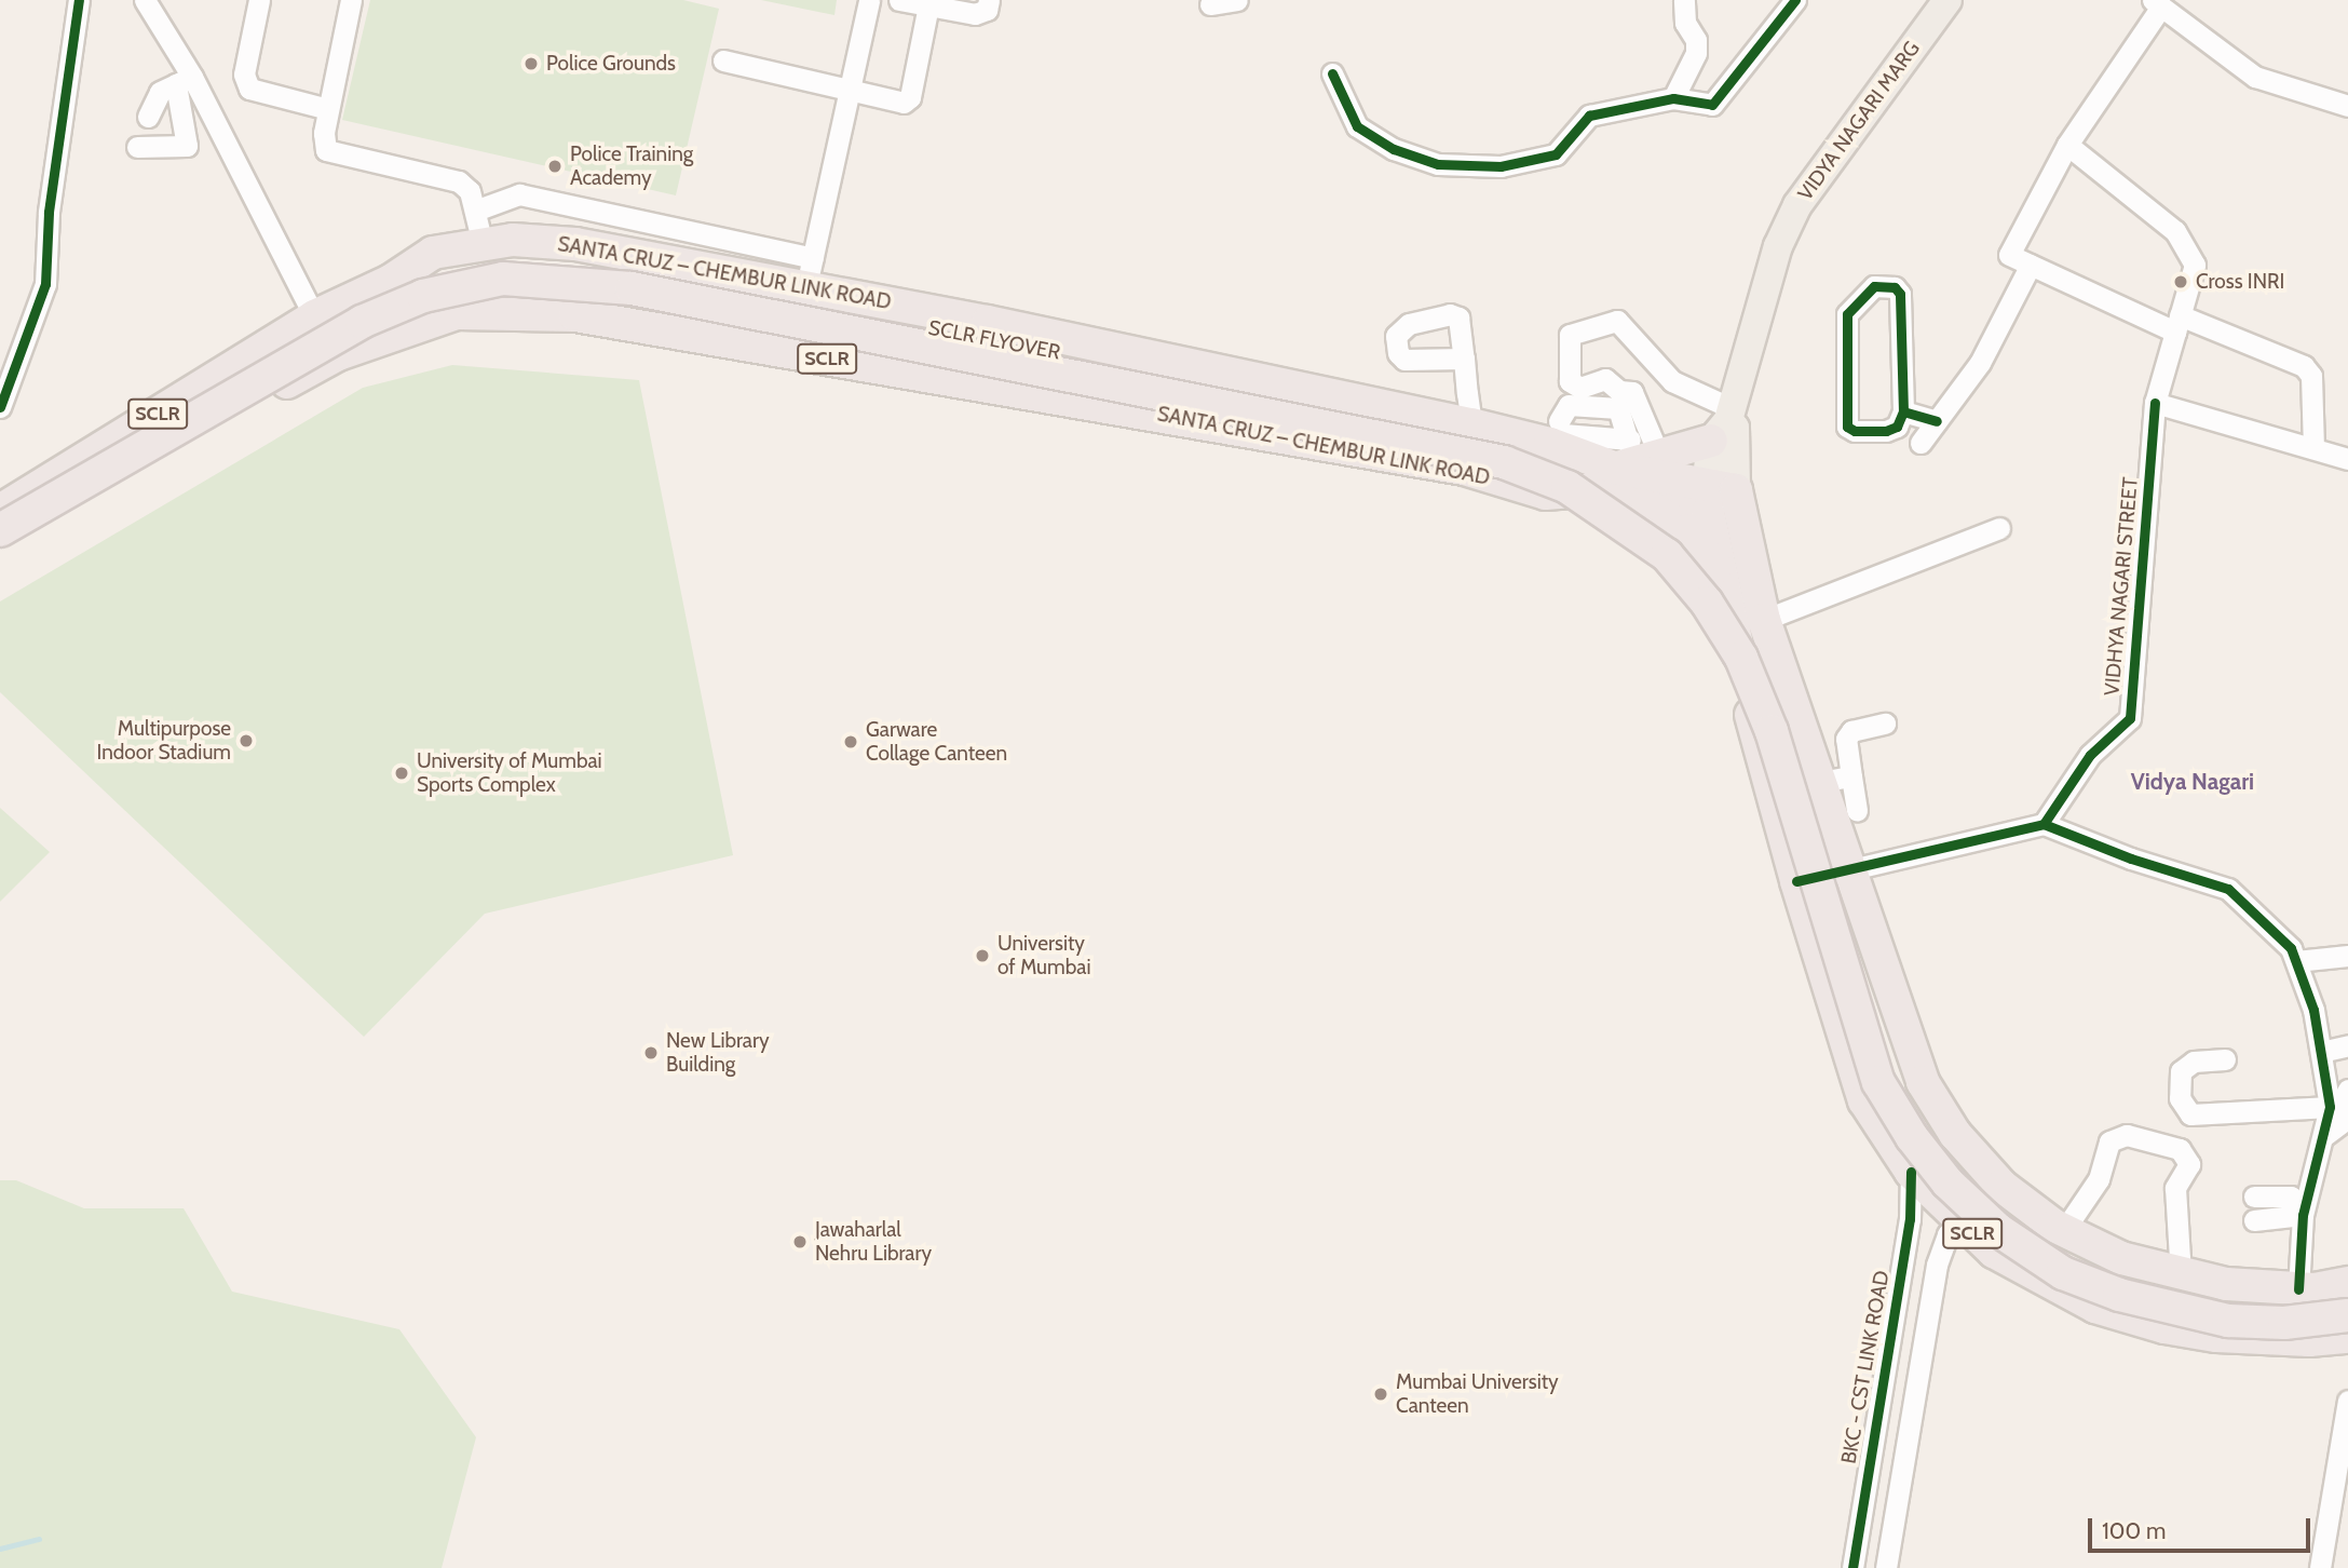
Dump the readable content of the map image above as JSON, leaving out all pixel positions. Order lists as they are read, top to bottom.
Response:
{
  "streets": {
    "highway": ["SANTA CRUZ – CHEMBUR LINK ROAD", "SCLR FLYOVER", "SCLR"],
    "main road": ["VIDYA NAGARI MARG"],
    "street": ["VIDHYA NAGARI STREET", "BKC - CST LINK ROAD"]
  },
  "crossings": [
    ["VIDYA NAGARI MARG", "SANTA CRUZ – CHEMBUR LINK ROAD"],
    ["VIDYA NAGARI MARG", "SCLR"],
    ["SANTA CRUZ – CHEMBUR LINK ROAD", "SCLR FLYOVER"],
    ["SANTA CRUZ – CHEMBUR LINK ROAD", "SCLR"],
    ["SCLR", "BKC - CST LINK ROAD"]
  ],
  "districts": ["Vidya Nagari"],
  "places": [
    "Police Grounds",
    "Police Training Academy",
    "Cross INRI",
    "Multipurpose Indoor Stadium",
    "Garware Collage Canteen",
    "University of Mumbai Sports Complex",
    "University of Mumbai",
    "New Library Building",
    "Jawaharlal Nehru Library",
    "Mumbai University Canteen"
  ],
  "scale_bar": "100 m"
}
